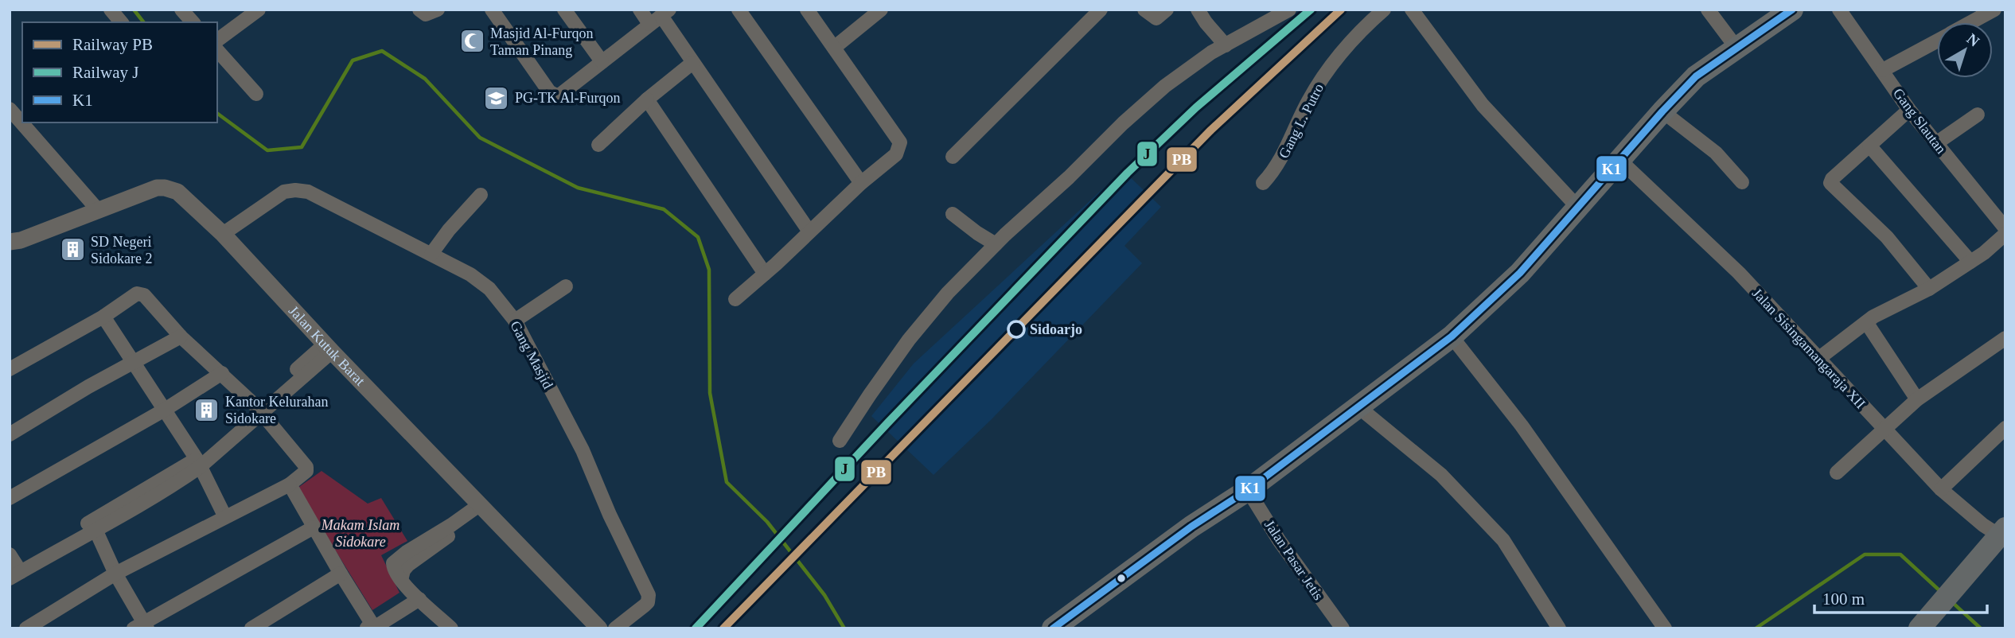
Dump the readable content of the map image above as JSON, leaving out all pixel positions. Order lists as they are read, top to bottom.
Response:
{
  "streets": {
    "street": [
      "Gang L. Putro",
      "Gang Slautan",
      "Jalan Kutuk Barat",
      "Jalan Sisingamangaraja XII",
      "Gang Masjid",
      "Jalan Pasar Jetis"
    ]
  },
  "crossings": [
    ["Jalan Kutuk Barat", "Gang Masjid"]
  ],
  "parks": ["Makam Islam Sidokare"],
  "places": {
    "mosque": ["Masjid Al-Furqon Taman Pinang"],
    "school or university": ["PG-TK Al-Furqon"],
    "building": ["SD Negeri Sidokare 2", "Kantor Kelurahan Sidokare"],
    "other": ["Sidoarjo"]
  },
  "lines": ["rail line PB", "rail line J", "transit line K1"],
  "legend": ["Railway PB", "Railway J", "K1"],
  "scale_bar": "100 m",
  "north": "top right"
}
